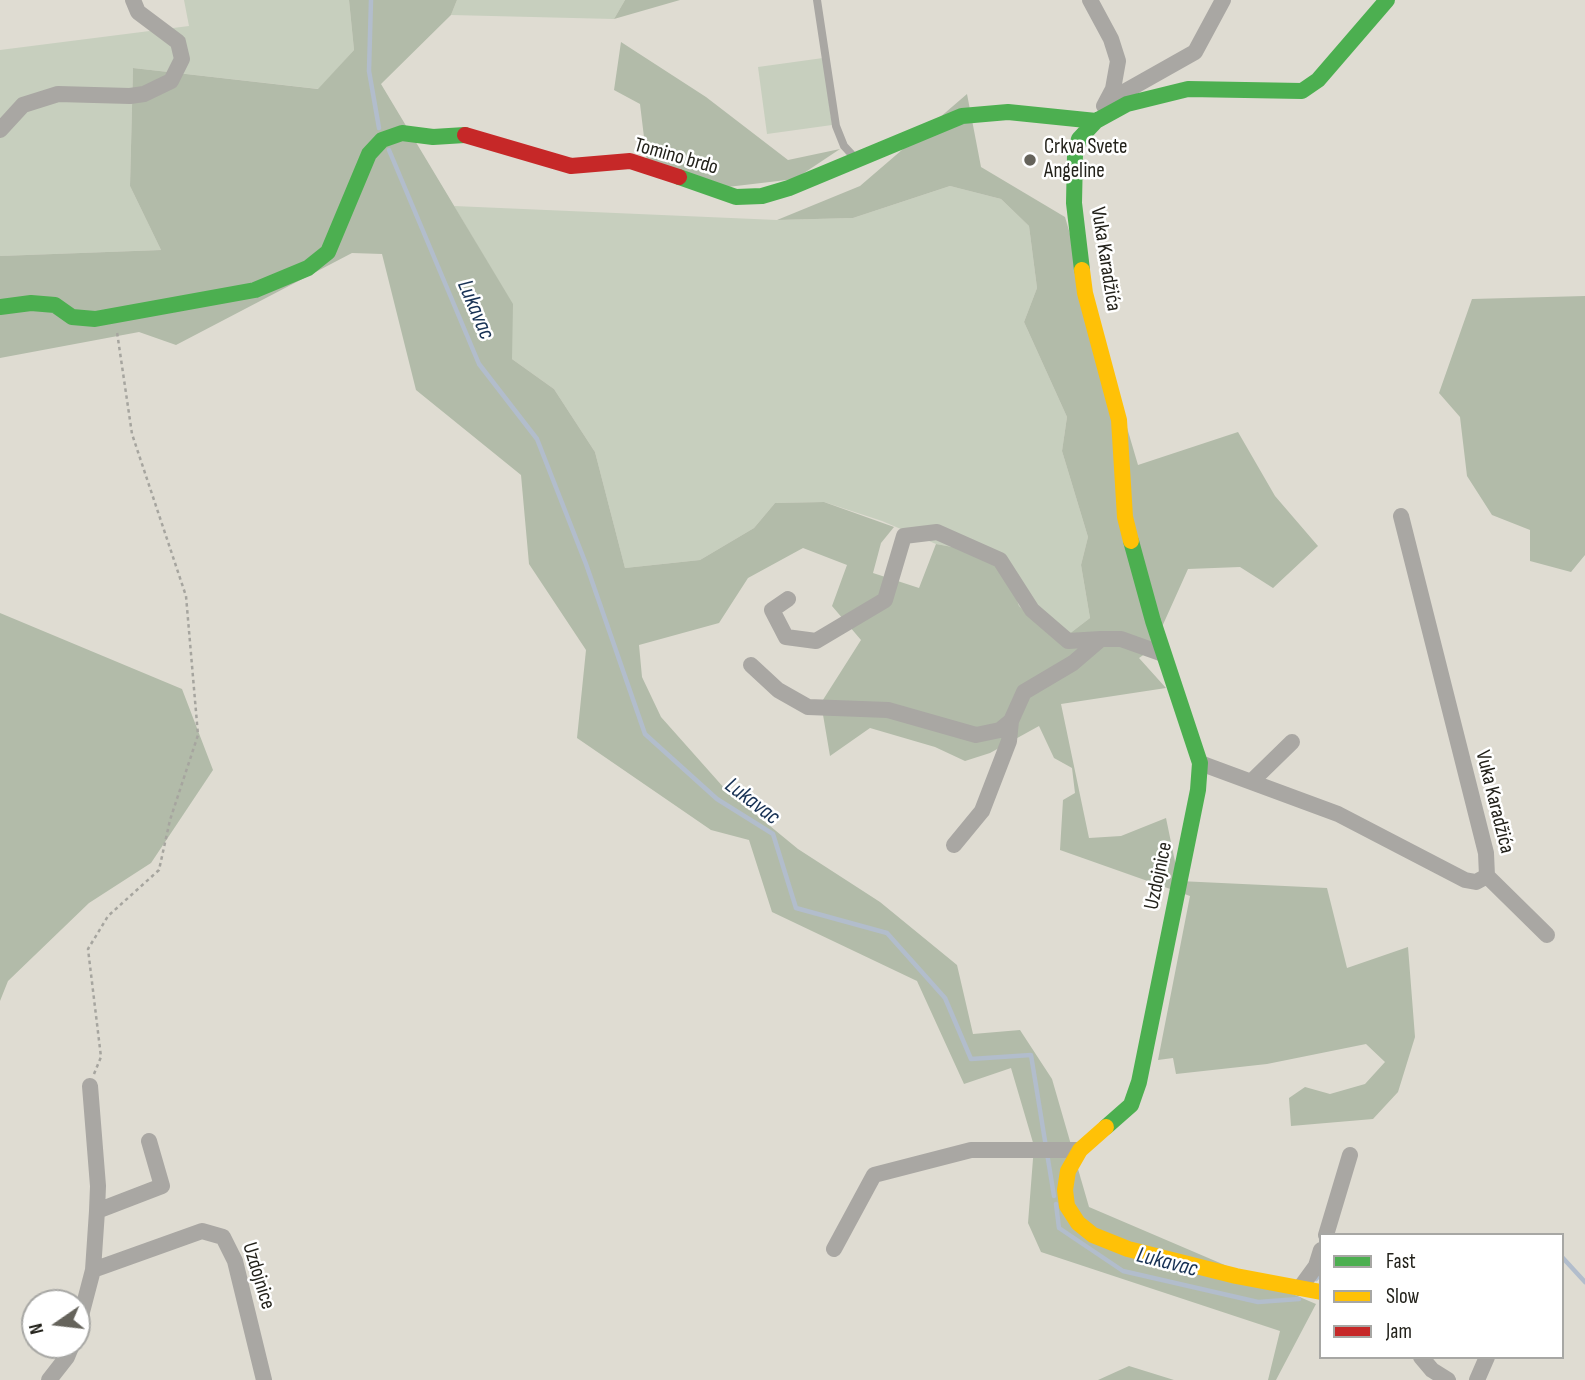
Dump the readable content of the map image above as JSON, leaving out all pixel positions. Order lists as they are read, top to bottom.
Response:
{
  "streets": {
    "street": ["Tomino brdo", "Vuka Karadžića", "Uzdojnice"]
  },
  "crossings": [
    ["Tomino brdo", "Vuka Karadžića"],
    ["Vuka Karadžića", "Uzdojnice"]
  ],
  "water": ["Lukavac"],
  "places": ["Crkva Svete Angeline"],
  "legend": ["Fast", "Slow", "Jam"],
  "north": "left"
}
